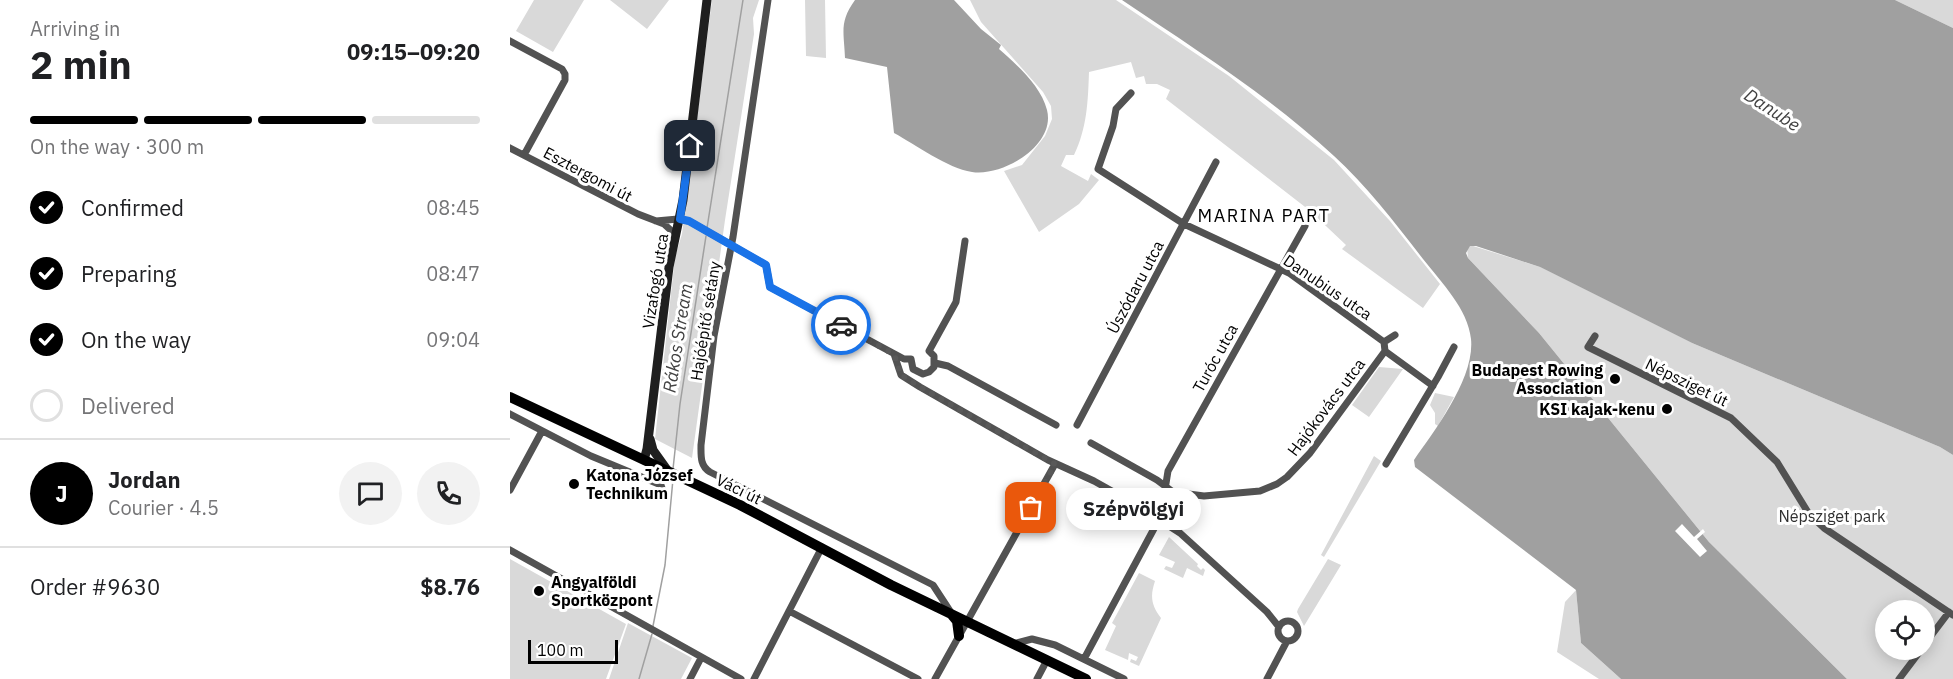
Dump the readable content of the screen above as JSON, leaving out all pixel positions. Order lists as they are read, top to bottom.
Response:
{
  "streets": {
    "main road": ["Váci út"],
    "street": [
      "Esztergomi út",
      "Vizafogó utca",
      "Úszódaru utca",
      "Danubius utca",
      "Hajóépítő sétány",
      "Turóc utca",
      "Népsziget út",
      "Hajókovács utca"
    ]
  },
  "crossings": [
    ["Esztergomi út", "Vizafogó utca"],
    ["Vizafogó utca", "Váci út"],
    ["Úszódaru utca", "Danubius utca"],
    ["Danubius utca", "Turóc utca"],
    ["Danubius utca", "Hajókovács utca"],
    ["Hajóépítő sétány", "Váci út"],
    ["Turóc utca", "Hajókovács utca"]
  ],
  "districts": ["MARINA PART"],
  "water": ["Danube", "Rákos Stream"],
  "parks": ["Népsziget park"],
  "places": [
    "Budapest Rowing Association",
    "KSI kajak-kenu",
    "Katona József Technikum",
    "Szépvölgyi",
    "Angyalföldi Sportközpont"
  ],
  "scale_bar": "100 m",
  "page": {
    "heading": ["2 min", "Arriving in", "09:15–09:20"],
    "panel": [
      "Jordan",
      "Courier · 4.5",
      "Order #9630",
      "$8.76"
    ],
    "bar": "On the way · 300 m",
    "list": [
      ["Confirmed", "08:45"],
      ["Preparing", "08:47"],
      ["On the way", "09:04"],
      "Delivered"
    ],
    "round": "J",
    "bubble": "Szépvölgyi",
    "scale": "100 m"
  }
}
